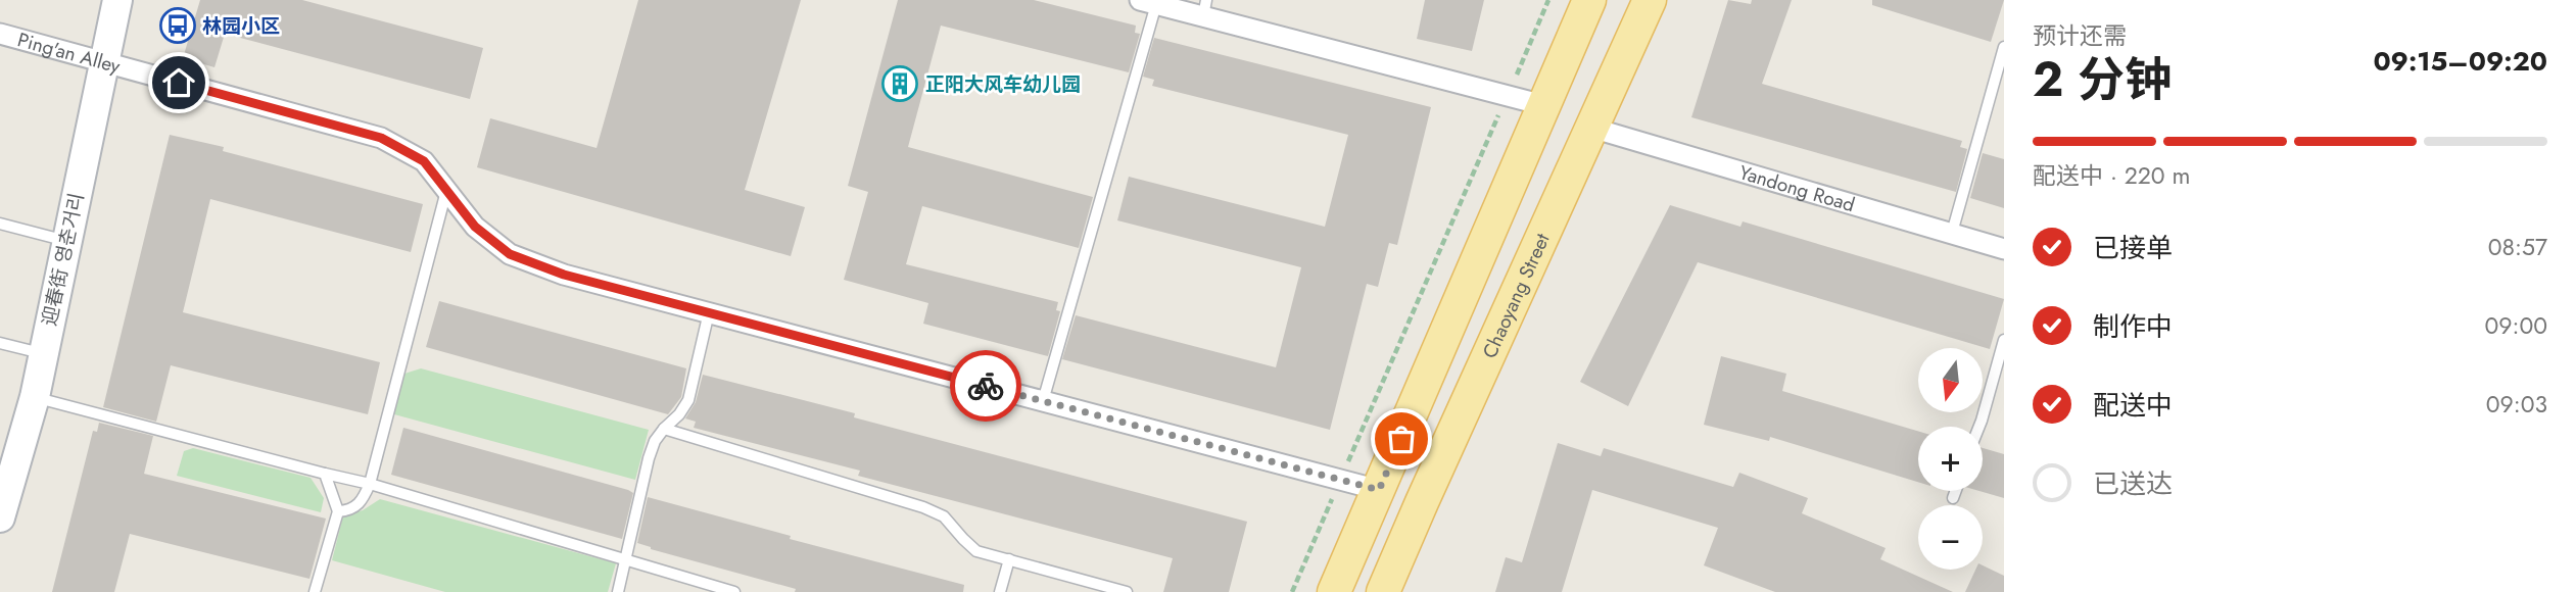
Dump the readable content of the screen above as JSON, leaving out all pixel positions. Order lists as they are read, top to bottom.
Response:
{
  "streets": {
    "main road": ["Chaoyang Street"],
    "street": ["Ping'an Alley", "Yandong Road", "迎春街 영춘거리"]
  },
  "crossings": [
    ["Ping'an Alley", "迎春街 영춘거리"],
    ["Yandong Road", "Chaoyang Street"]
  ],
  "places": {
    "bus stop": ["林园小区"],
    "building": ["正阳大风车幼儿园"]
  },
  "north": "bottom",
  "page": {
    "heading": ["2 分钟", "预计还需", "09:15–09:20"],
    "bar": "配送中 · 220 m",
    "list": [
      ["已接单", "08:57"],
      ["制作中", "09:00"],
      ["配送中", "09:03"],
      "已送达"
    ],
    "map_buttons": ["+", "−"]
  }
}
